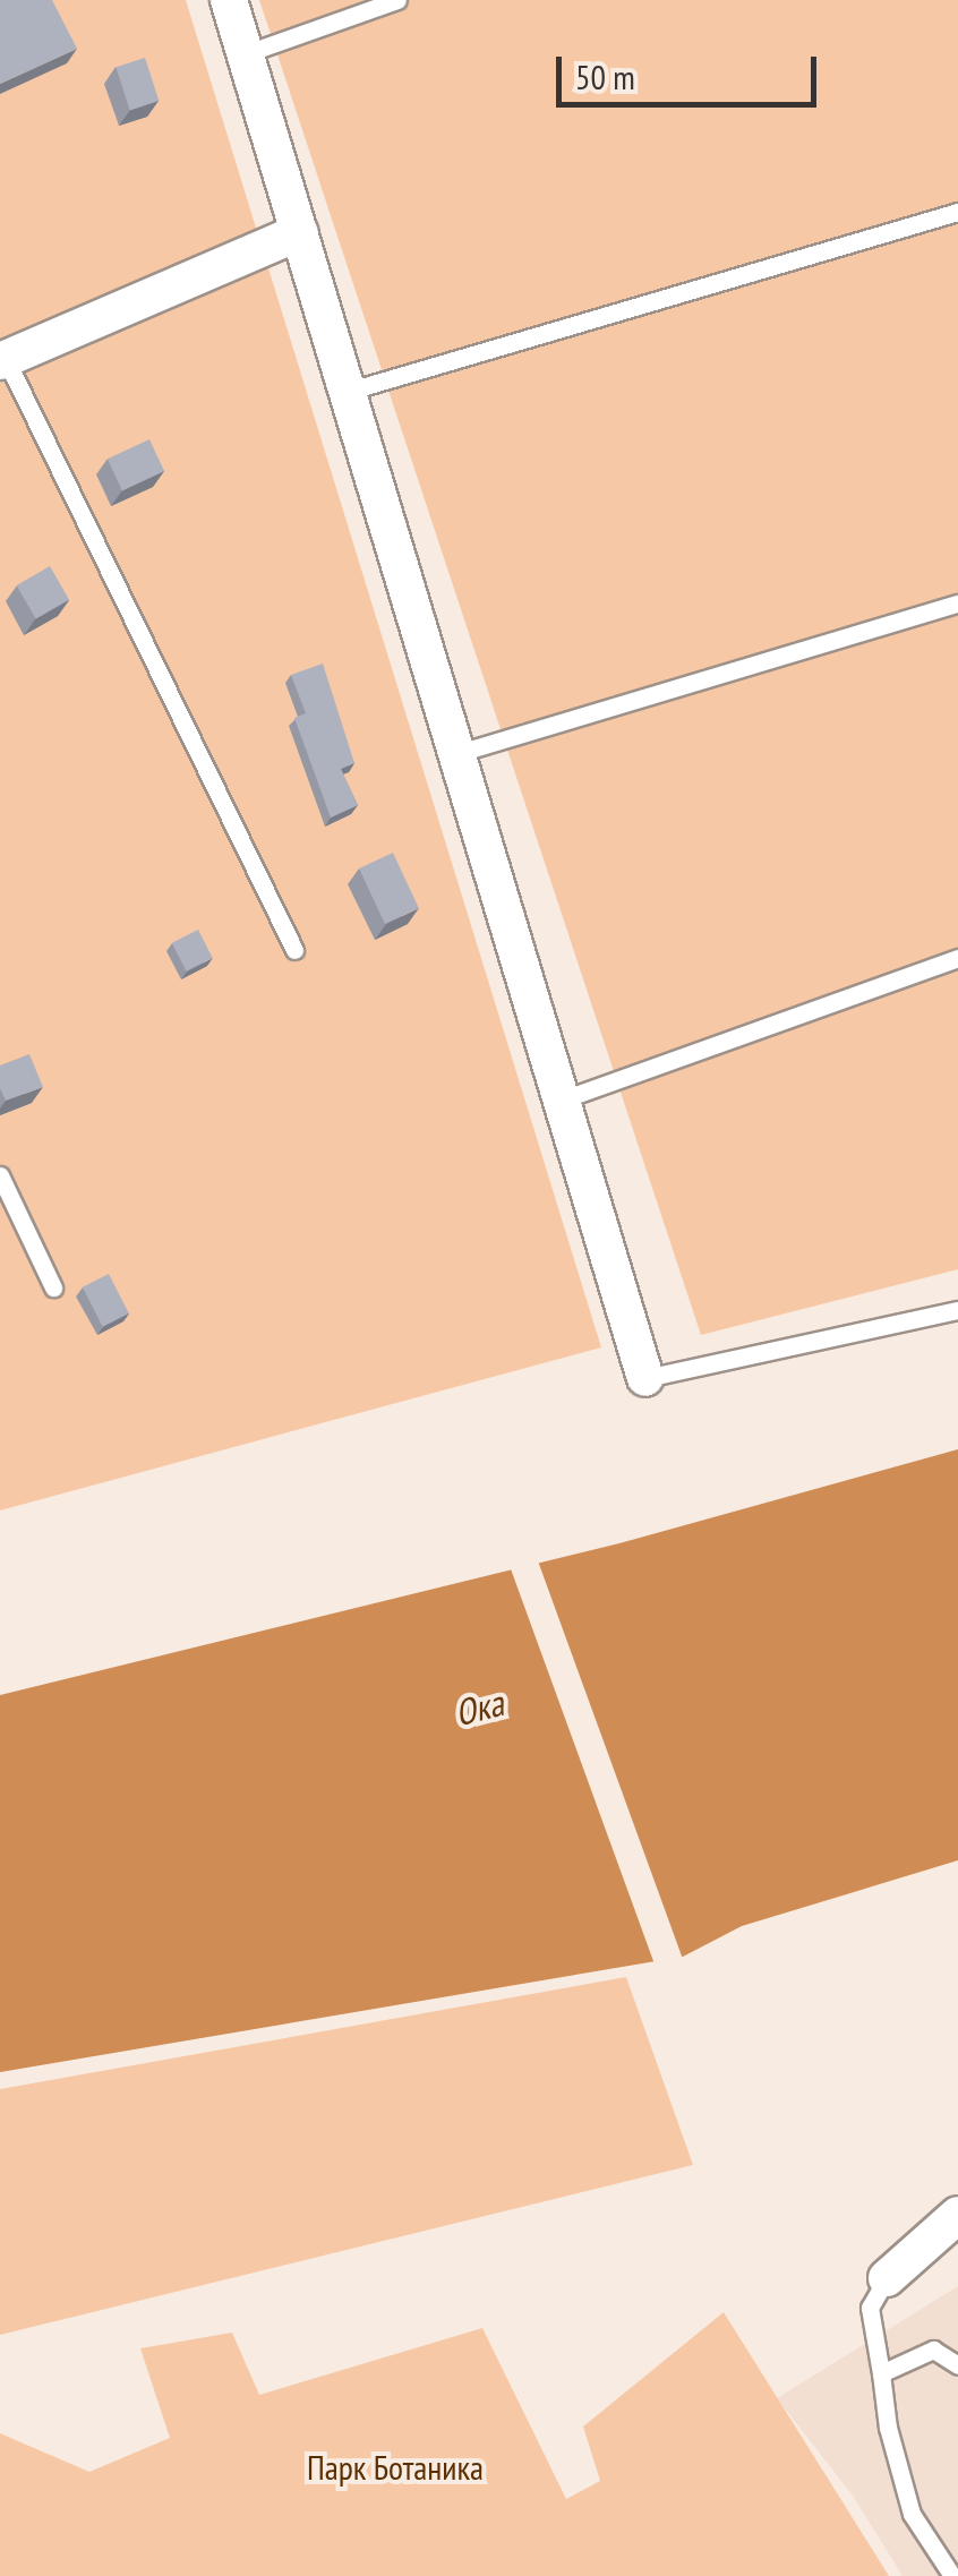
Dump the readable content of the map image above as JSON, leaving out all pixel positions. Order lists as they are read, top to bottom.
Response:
{
  "water": ["Ока"],
  "parks": ["Парк Ботаника"],
  "scale_bar": "50 m"
}
